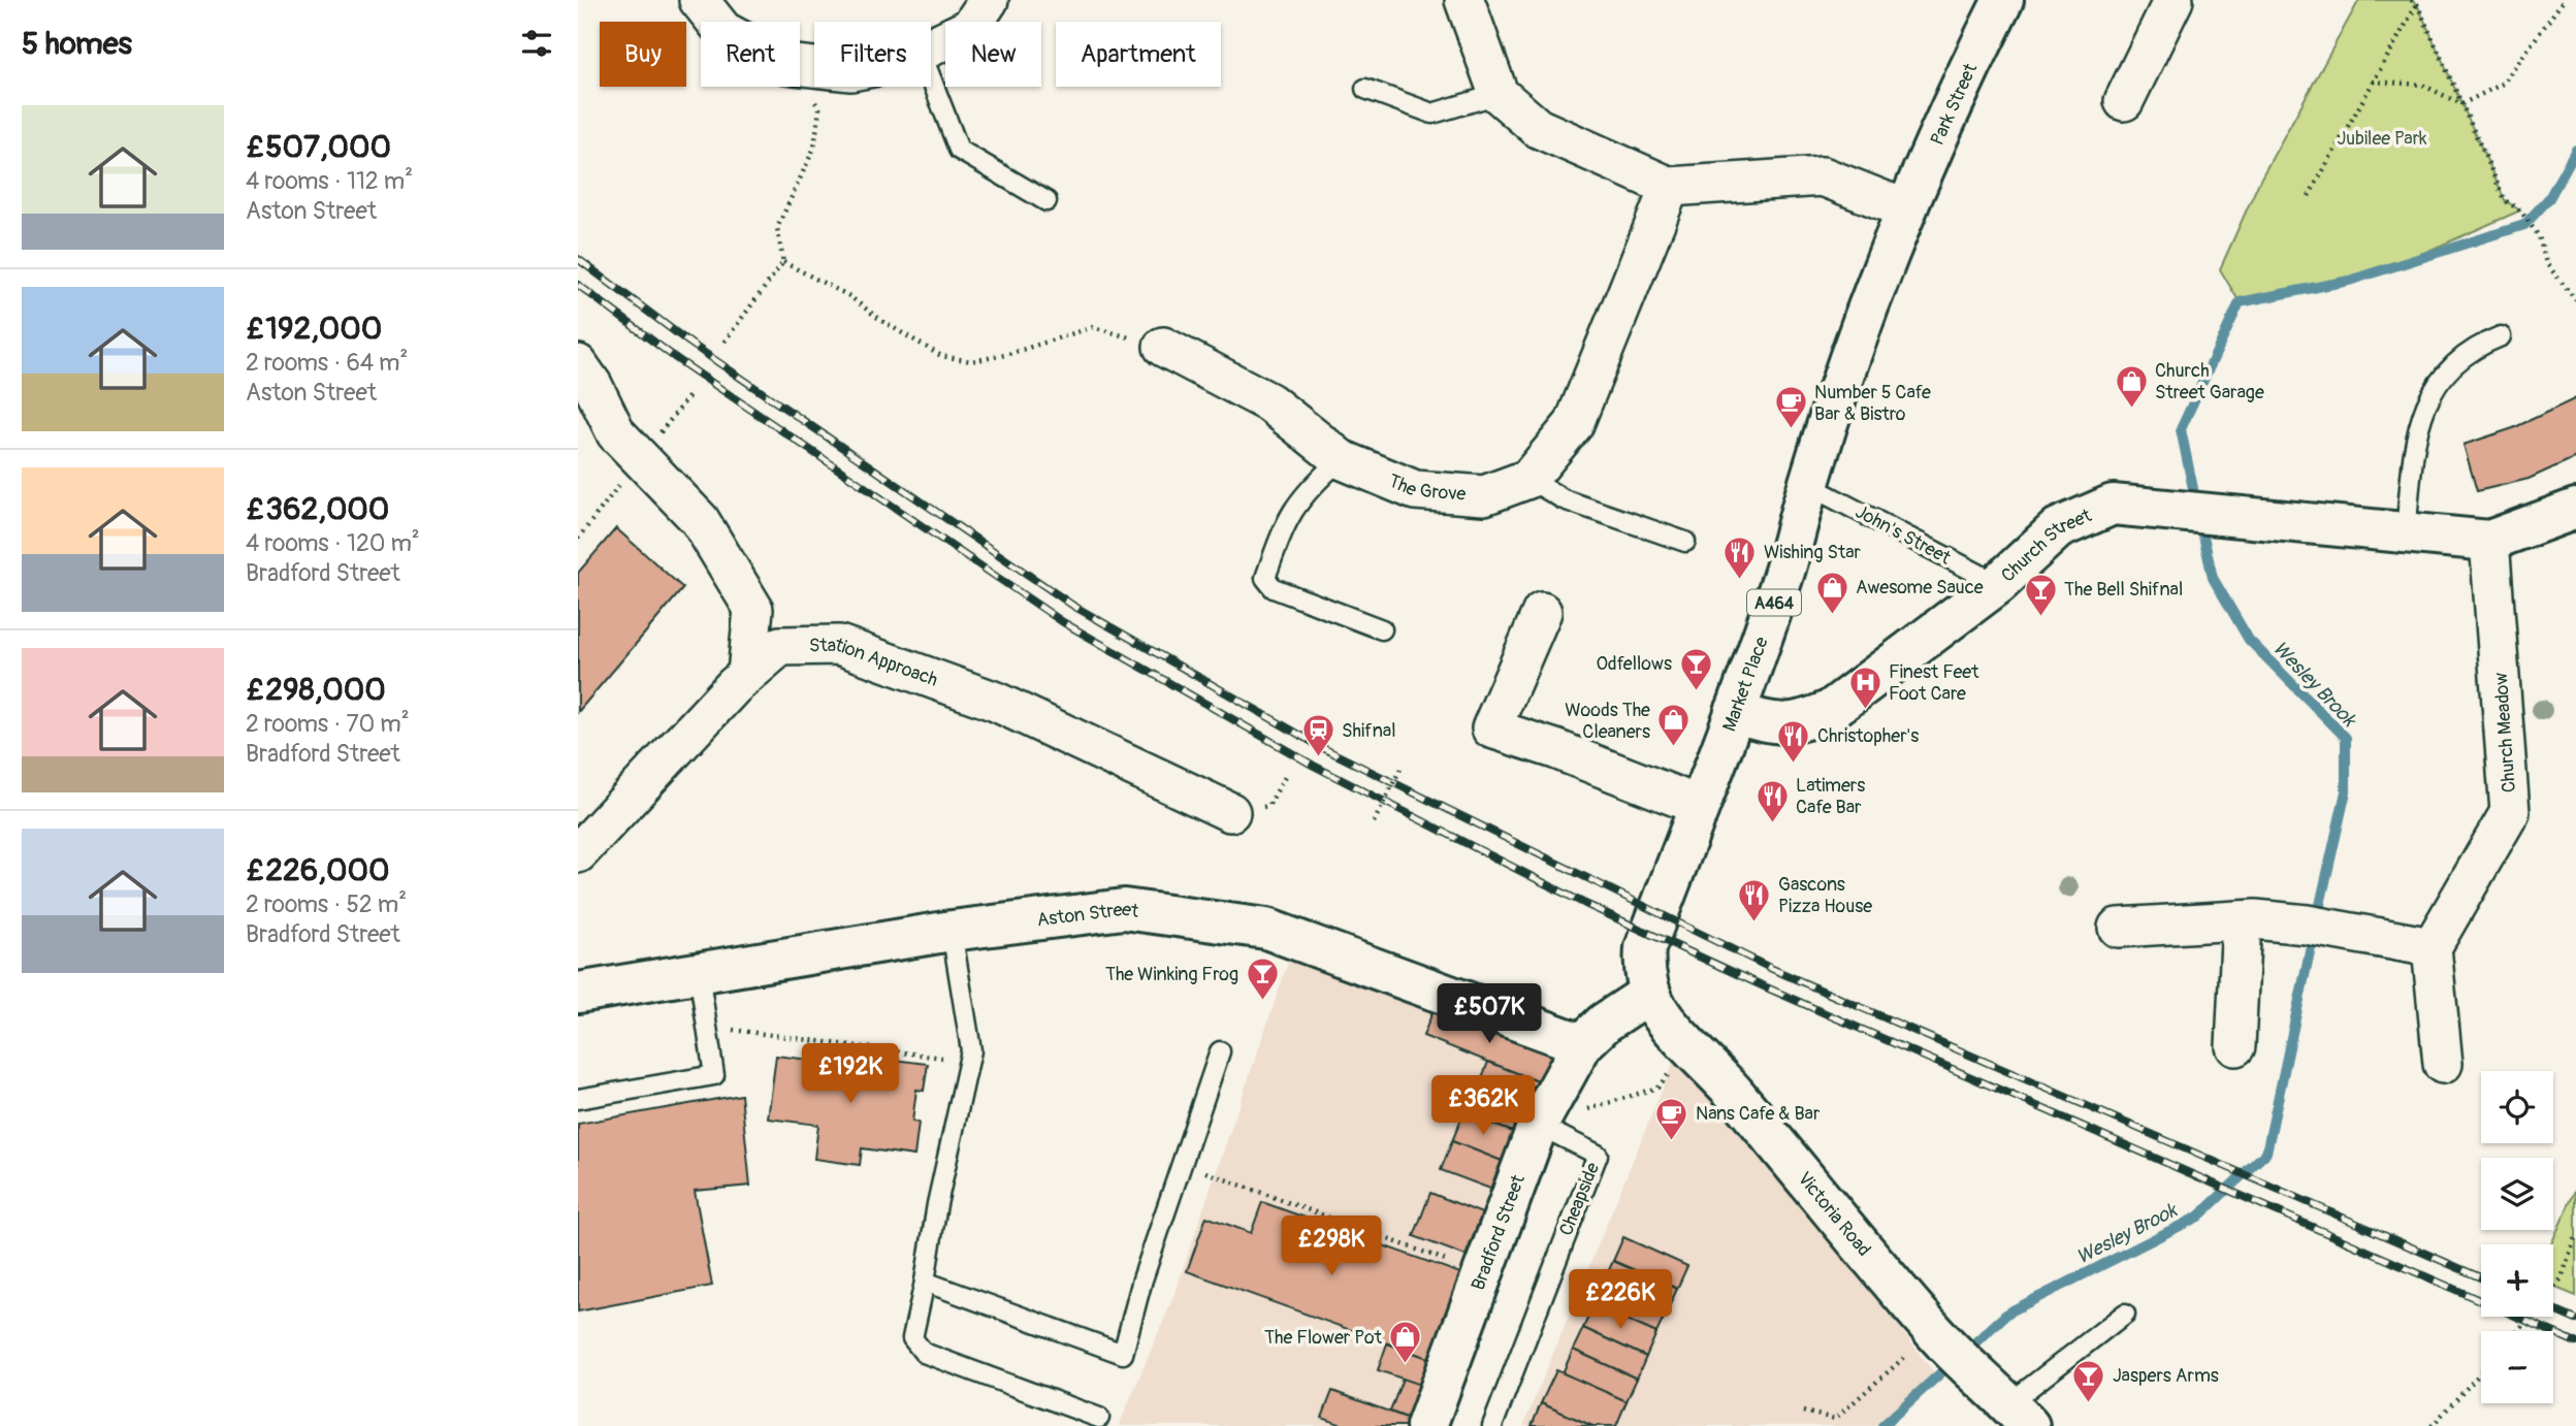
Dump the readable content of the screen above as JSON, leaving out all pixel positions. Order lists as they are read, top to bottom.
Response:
{
  "streets": {
    "street": [
      "Park Street",
      "The Grove",
      "Church Street",
      "A464",
      "Station Approach",
      "Market Place",
      "Church Meadow",
      "Aston Street",
      "Victoria Road",
      "Bradford Street"
    ],
    "lane": ["John's Street", "Cheapside"]
  },
  "crossings": [
    ["Park Street", "Market Place"],
    ["John's Street", "Church Street"],
    ["John's Street", "Market Place"],
    ["Church Street", "Market Place"],
    ["Church Street", "Church Meadow"],
    ["Market Place", "Victoria Road"],
    ["Market Place", "Bradford Street"],
    ["Aston Street", "Bradford Street"],
    ["Cheapside", "Bradford Street"],
    ["Victoria Road", "Bradford Street"]
  ],
  "water": ["Wesley Brook"],
  "parks": ["Jubilee Park"],
  "places": {
    "shop": [
      "Church Street Garage",
      "Awesome Sauce",
      "Woods The Cleaners",
      "The Flower Pot"
    ],
    "cafe": ["Number 5 Cafe Bar & Bistro", "Nans Cafe & Bar"],
    "restaurant": [
      "Wishing Star",
      "Christopher's",
      "Latimers Cafe Bar",
      "Gascons Pizza House"
    ],
    "bar": [
      "The Bell Shifnal",
      "Odfellows",
      "The Winking Frog",
      "Jaspers Arms"
    ],
    "hospital": ["Finest Feet Foot Care"],
    "station": ["Shifnal"]
  },
  "page": {
    "heading": "5 homes",
    "chip": [
      "Buy",
      "Rent",
      "Filters",
      "New",
      "Apartment"
    ],
    "list": [
      {
        "name": "£507,000",
        "note": "4 rooms · 112 m² · Aston Street"
      },
      {
        "name": "£192,000",
        "note": "2 rooms · 64 m² · Aston Street"
      },
      {
        "name": "£362,000",
        "note": "4 rooms · 120 m² · Bradford Street"
      },
      {
        "name": "£298,000",
        "note": "2 rooms · 70 m² · Bradford Street"
      },
      {
        "name": "£226,000",
        "note": "2 rooms · 52 m² · Bradford Street"
      }
    ],
    "price": [
      "£507K",
      "£192K",
      "£362K",
      "£298K",
      "£226K"
    ],
    "map_buttons": ["+", "−"]
  }
}
